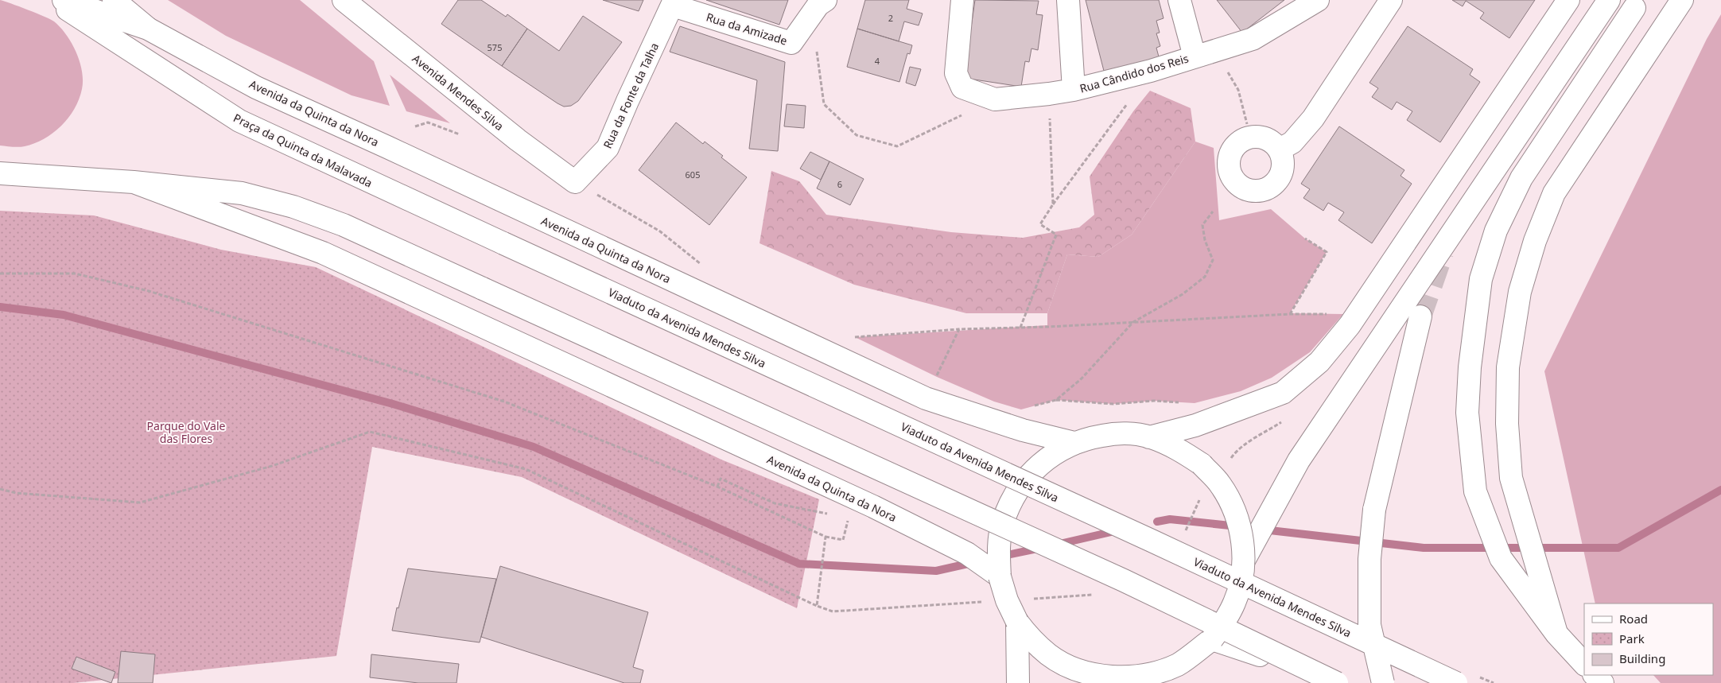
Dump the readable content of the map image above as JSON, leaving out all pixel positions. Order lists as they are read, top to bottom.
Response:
{
  "streets": {
    "main road": [
      "Rua da Amizade",
      "Rua Cândido dos Reis",
      "Avenida Mendes Silva",
      "Rua da Fonte da Talha",
      "Avenida da Quinta da Nora",
      "Praça da Quinta da Malavada",
      "Viaduto da Avenida Mendes Silva"
    ]
  },
  "crossings": [
    ["Rua da Amizade", "Rua da Fonte da Talha"],
    ["Avenida Mendes Silva", "Rua da Fonte da Talha"],
    ["Praça da Quinta da Malavada", "Viaduto da Avenida Mendes Silva"]
  ],
  "parks": ["Parque do Vale das Flores"],
  "house_numbers": [
    "2",
    "575",
    "4",
    "605",
    "6"
  ],
  "legend": ["Road", "Park", "Building"]
}
